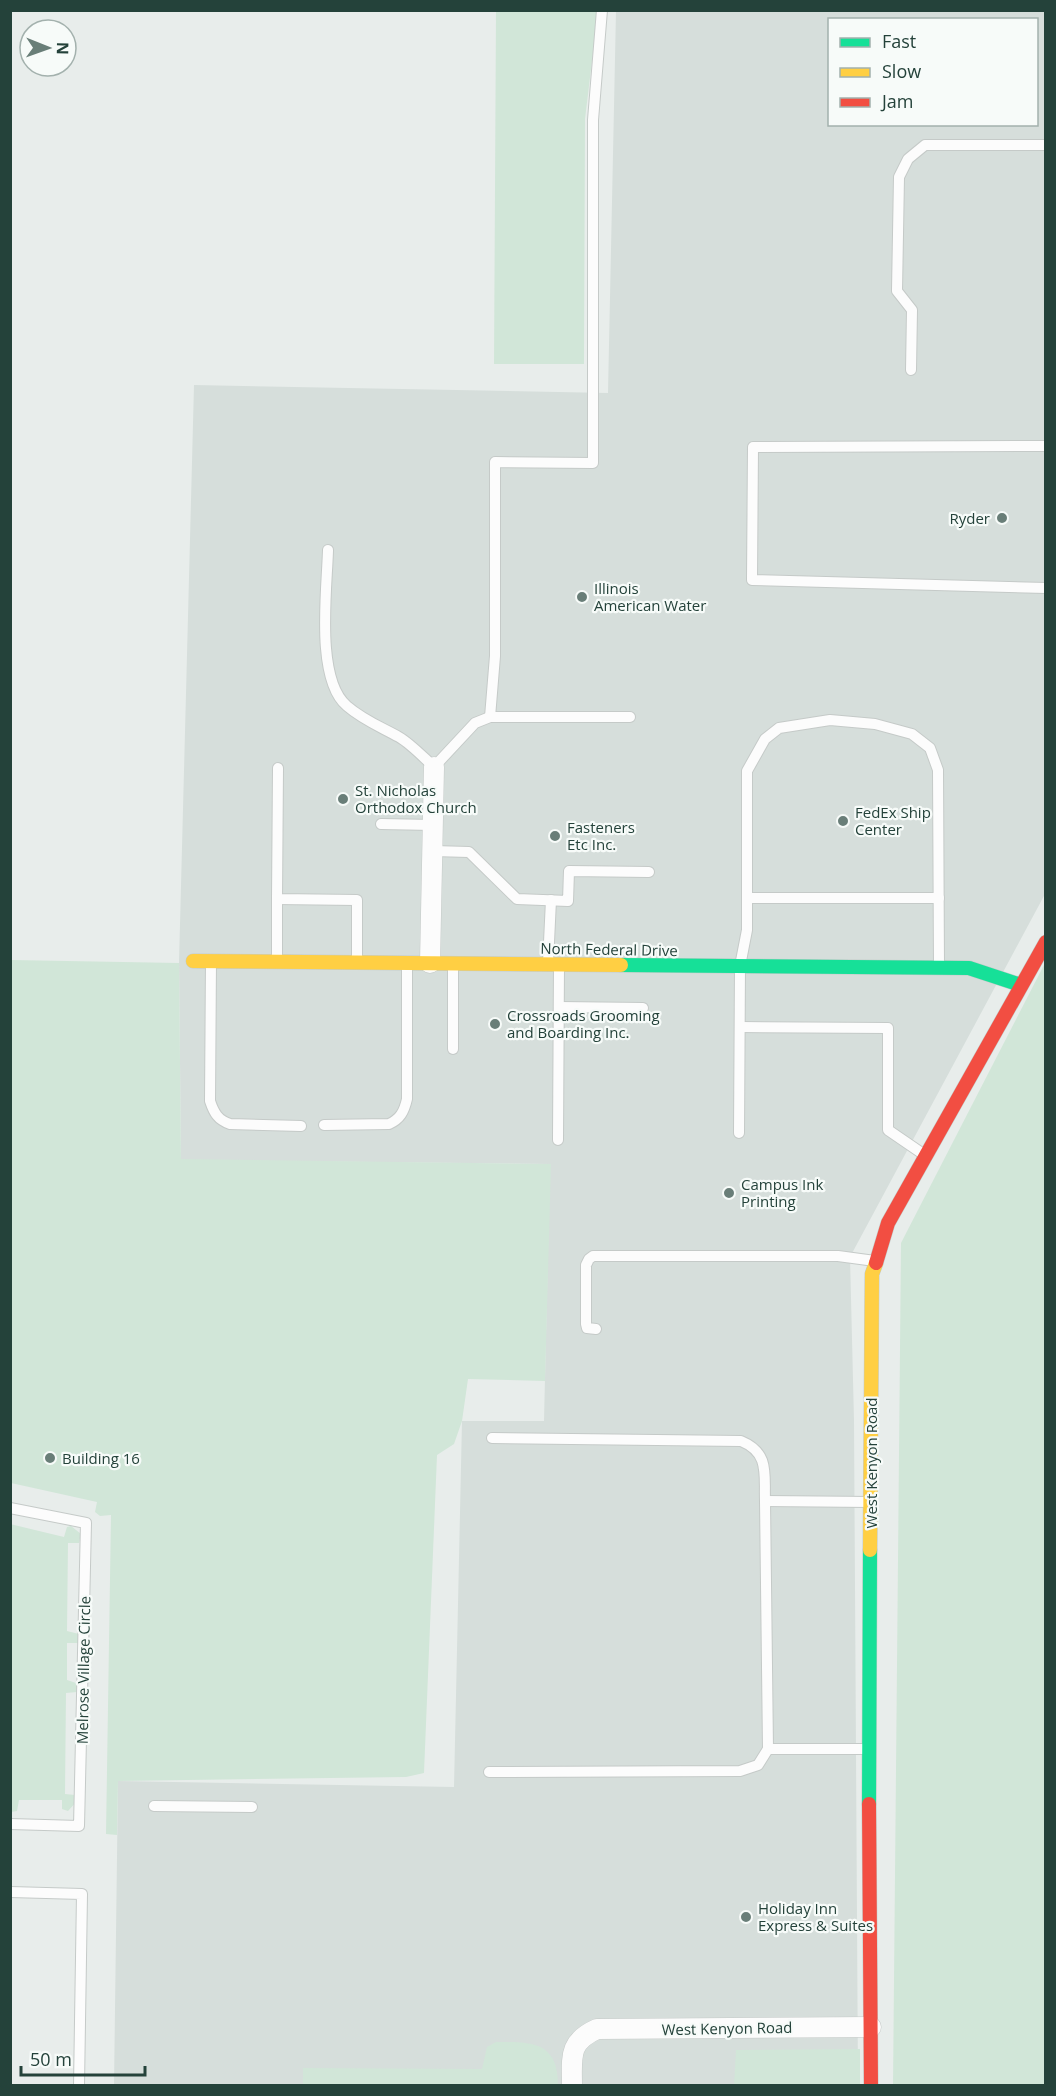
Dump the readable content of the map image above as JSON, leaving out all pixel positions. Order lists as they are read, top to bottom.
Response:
{
  "streets": {
    "street": ["North Federal Drive", "West Kenyon Road"],
    "lane": ["Melrose Village Circle"]
  },
  "crossings": [
    ["North Federal Drive", "West Kenyon Road"]
  ],
  "places": [
    "Ryder",
    "Illinois American Water",
    "St. Nicholas Orthodox Church",
    "FedEx Ship Center",
    "Fasteners Etc Inc.",
    "Crossroads Grooming and Boarding Inc.",
    "Campus Ink Printing",
    "Building 16",
    "Holiday Inn Express & Suites"
  ],
  "legend": ["Fast", "Slow", "Jam"],
  "scale_bar": "50 m",
  "north": "right"
}
